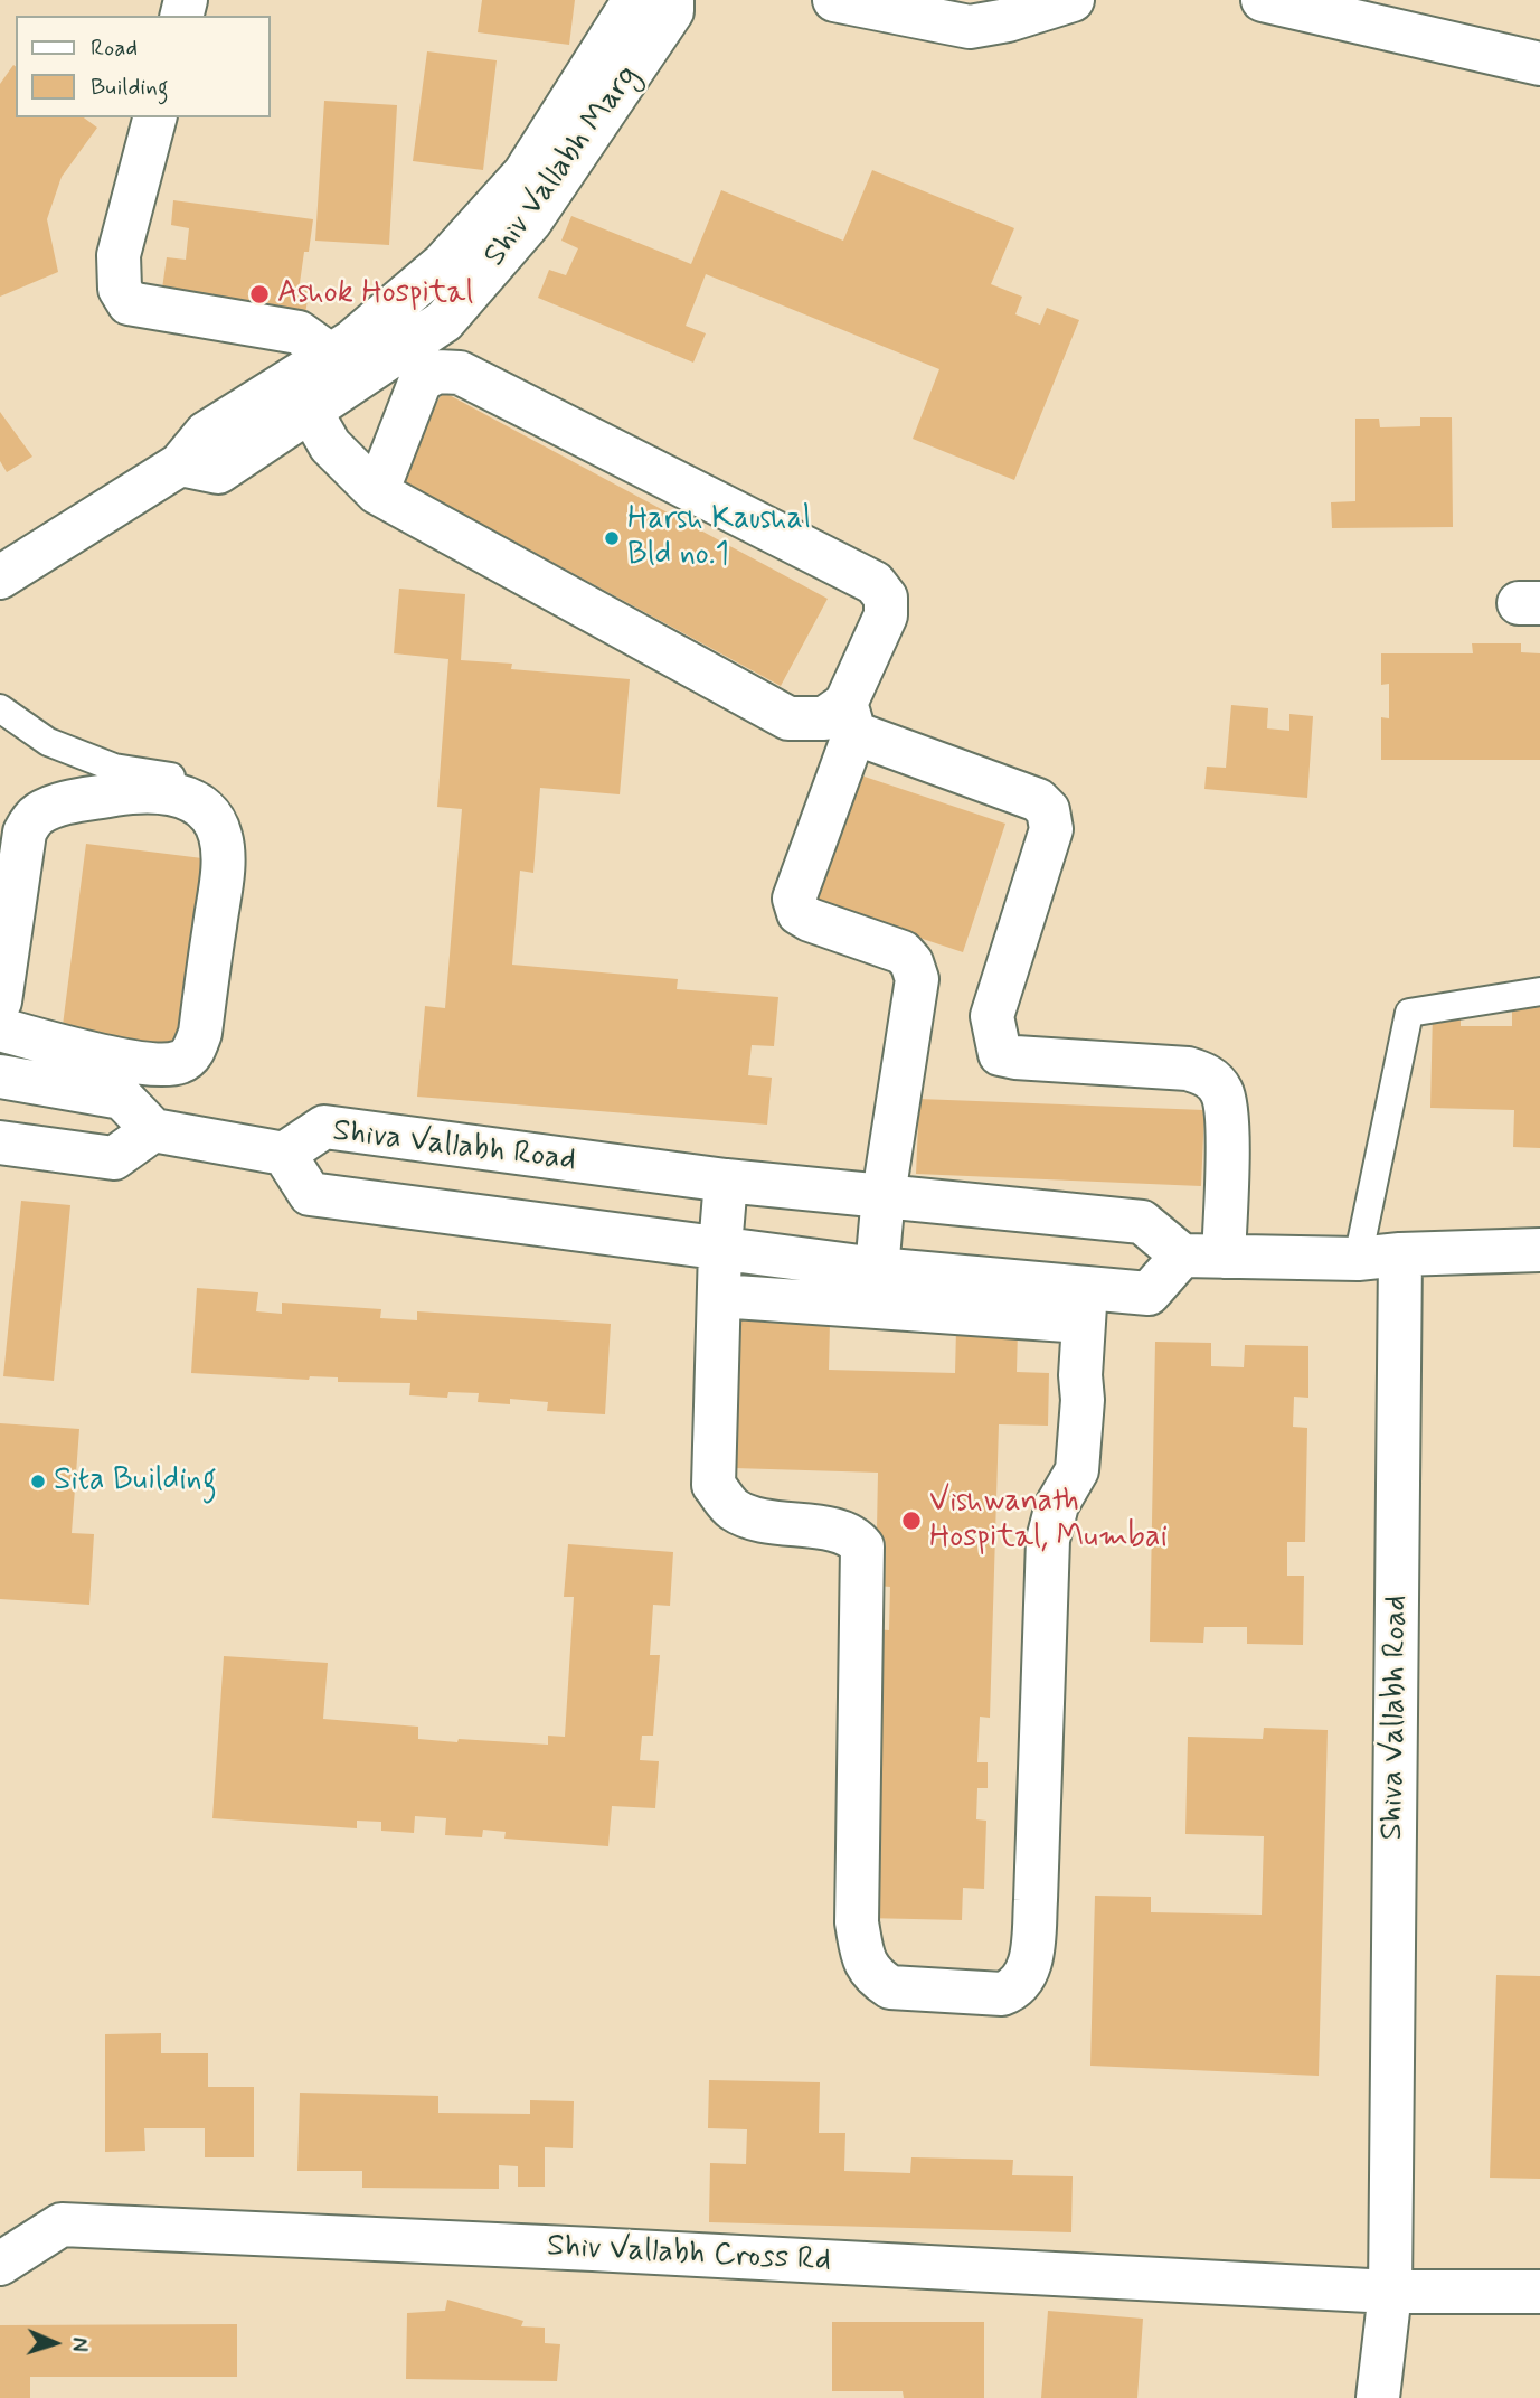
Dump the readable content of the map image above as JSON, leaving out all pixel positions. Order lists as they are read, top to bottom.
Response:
{
  "streets": {
    "street": ["Shiv Vallabh Marg", "Shiva Vallabh Road", "Shiv Vallabh Cross Rd"]
  },
  "crossings": [
    ["Shiva Vallabh Road", "Shiv Vallabh Cross Rd"]
  ],
  "places": [
    "Ashok Hospital",
    "Harsh Kaushal Bld no.1",
    "Sita Building",
    "Vishwanath Hospital, Mumbai"
  ],
  "legend": ["Road", "Building"],
  "north": "right"
}
